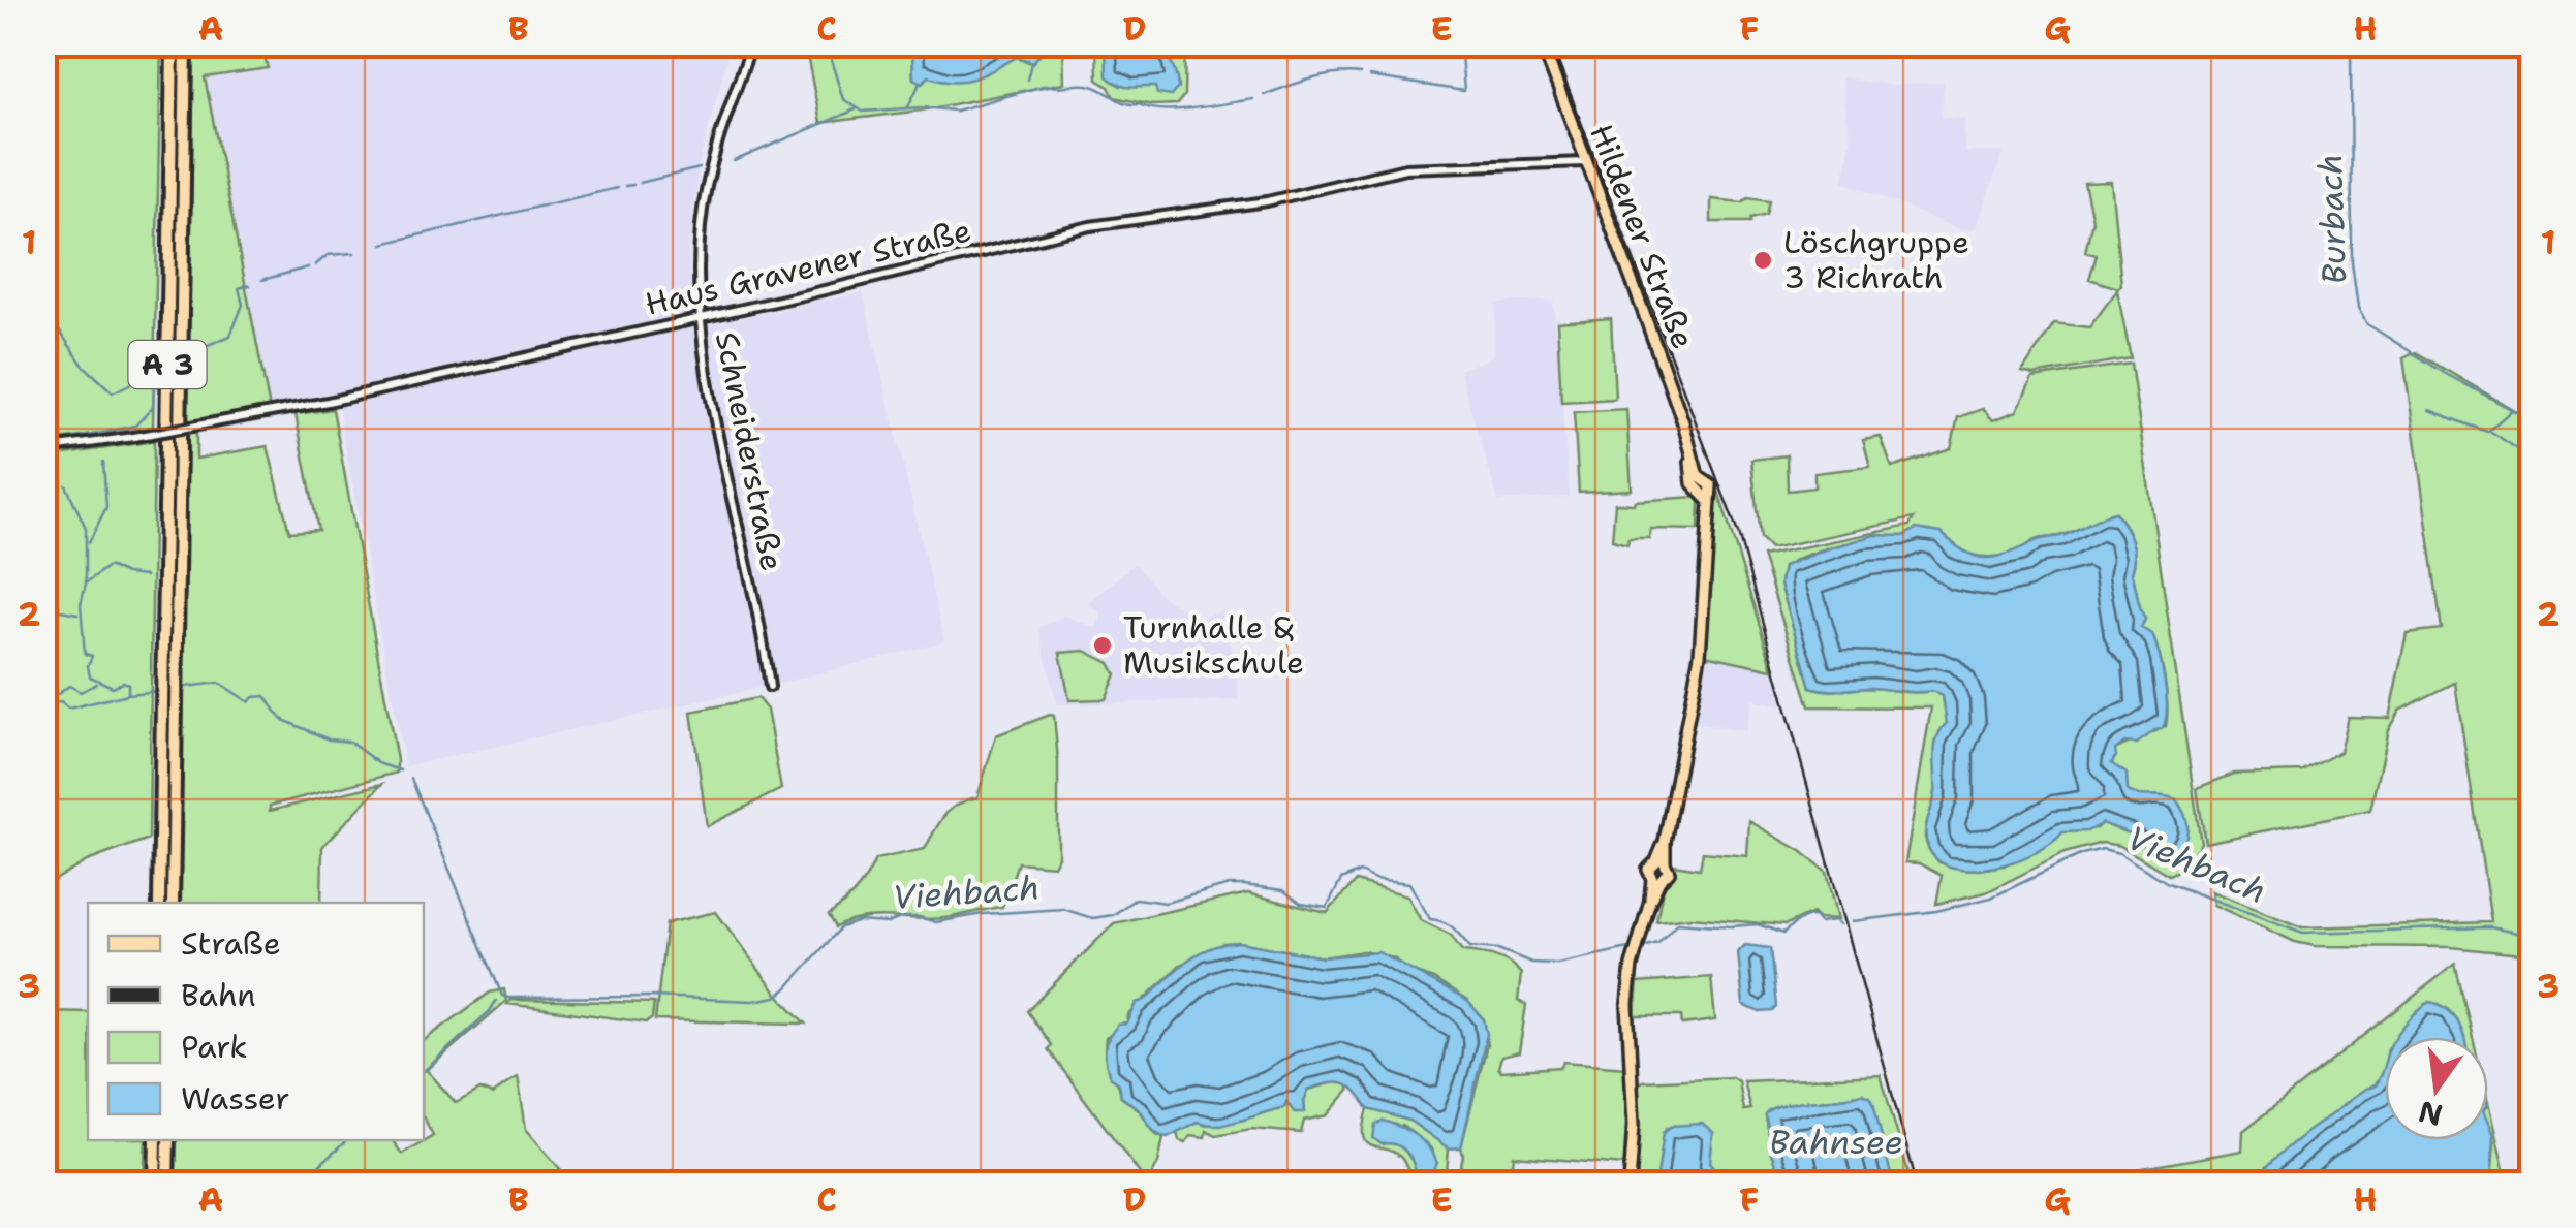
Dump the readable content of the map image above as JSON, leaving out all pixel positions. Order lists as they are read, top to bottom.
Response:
{
  "streets": {
    "highway": ["A 3"],
    "main road": ["Hildener Straße"],
    "street": ["Haus Gravener Straße", "Schneiderstraße"]
  },
  "crossings": [
    ["Hildener Straße", "Haus Gravener Straße"],
    ["Haus Gravener Straße", "Schneiderstraße"]
  ],
  "water": ["Burbach", "Viehbach", "Bahnsee"],
  "places": ["Löschgruppe 3 Richrath", "Turnhalle & Musikschule"],
  "legend": [
    "Straße",
    "Bahn",
    "Park",
    "Wasser"
  ],
  "north": "bottom",
  "grid": {
    "columns": [
      "A",
      "B",
      "C",
      "D",
      "E",
      "F",
      "G",
      "H"
    ],
    "rows": ["1", "2", "3"]
  }
}
